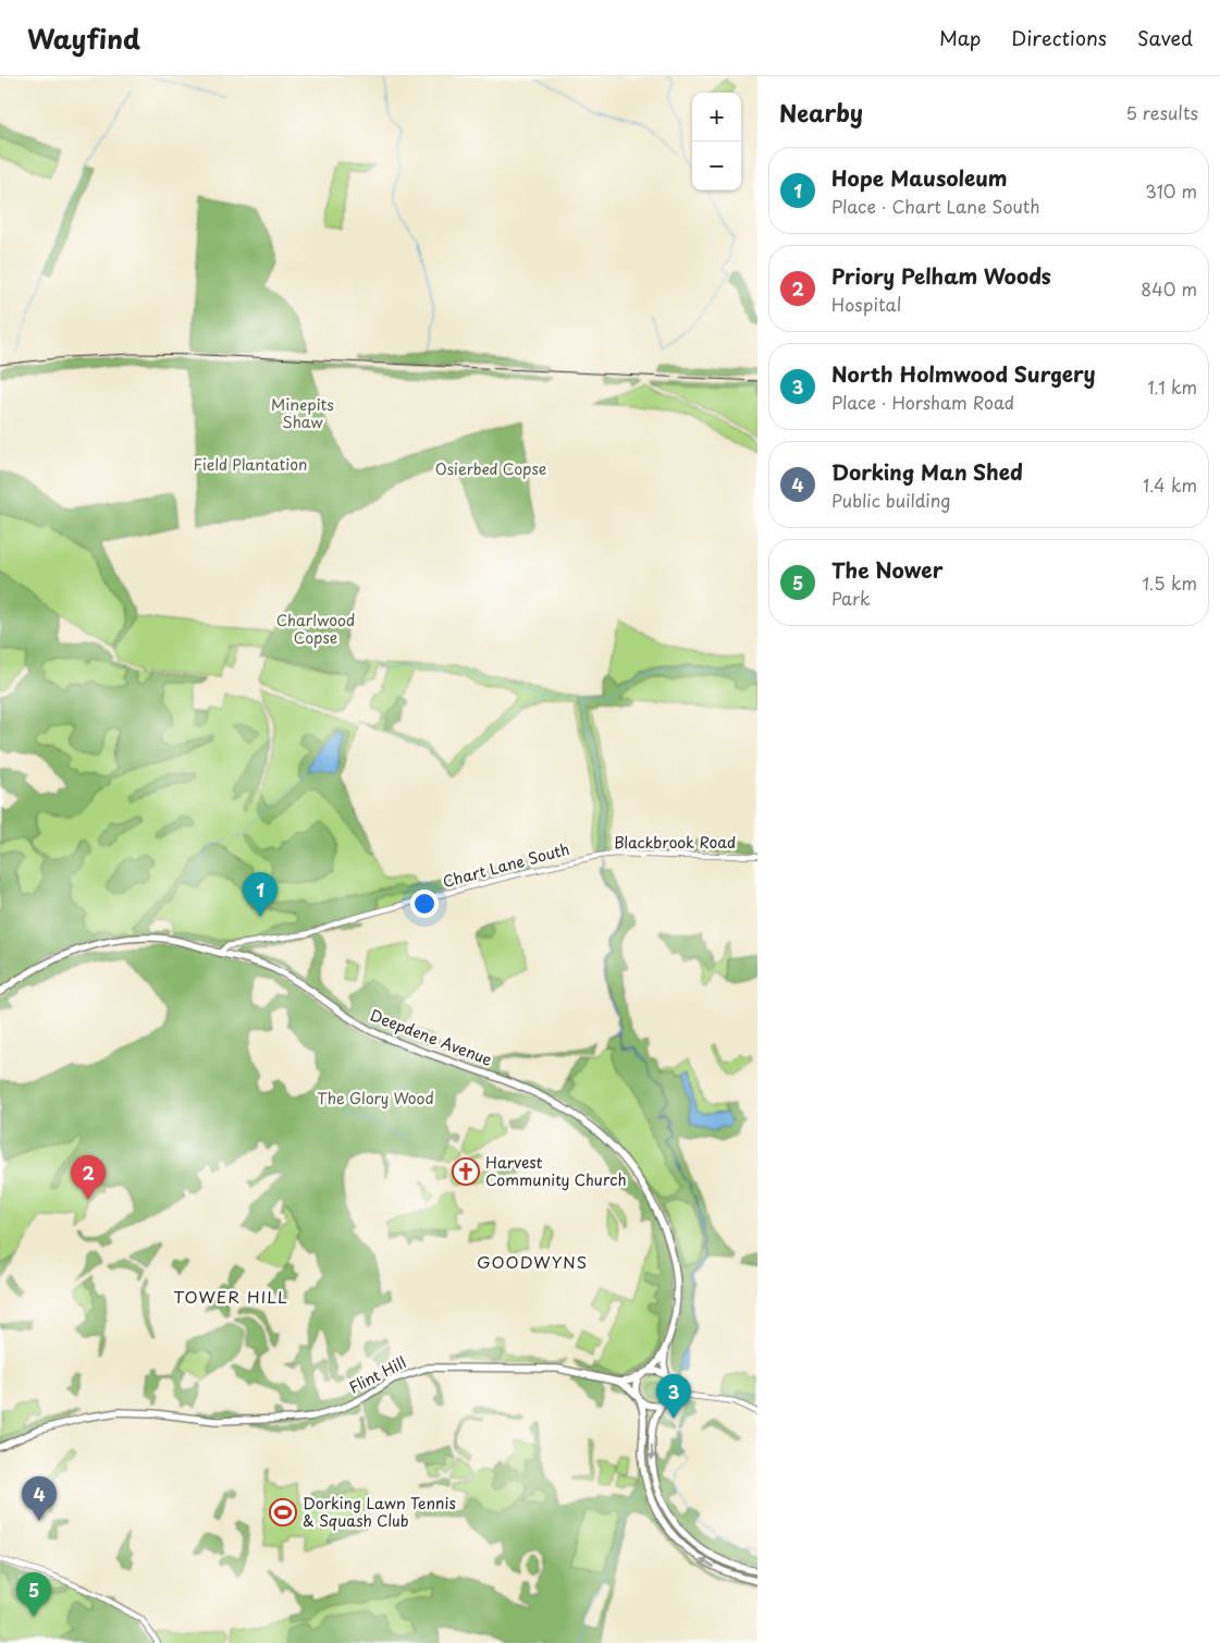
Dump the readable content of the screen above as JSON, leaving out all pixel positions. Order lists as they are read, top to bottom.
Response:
{
  "streets": {
    "main road": ["Deepdene Avenue", "Flint Hill"],
    "street": ["Blackbrook Road", "Chart Lane South"]
  },
  "crossings": [
    ["Blackbrook Road", "Chart Lane South"],
    ["Chart Lane South", "Deepdene Avenue"],
    ["Deepdene Avenue", "Flint Hill"]
  ],
  "districts": ["GOODWYNS", "TOWER HILL"],
  "parks": [
    "Minepits Shaw",
    "Field Plantation",
    "Osierbed Copse",
    "Charlwood Copse",
    "The Glory Wood"
  ],
  "places": {
    "church": ["Harvest Community Church"],
    "sports": ["Dorking Lawn Tennis & Squash Club"]
  },
  "page": {
    "header": "Wayfind",
    "nav": ["Map", "Directions", "Saved"],
    "heading": ["Nearby", "5 results"],
    "map_buttons": ["+", "−"],
    "list": [
      {
        "mark": "1",
        "name": "Hope Mausoleum",
        "note": "Place · Chart Lane South",
        "value": "310 m"
      },
      {
        "mark": "2",
        "name": "Priory Pelham Woods",
        "note": "Hospital",
        "value": "840 m"
      },
      {
        "mark": "3",
        "name": "North Holmwood Surgery",
        "note": "Place · Horsham Road",
        "value": "1.1 km"
      },
      {
        "mark": "4",
        "name": "Dorking Man Shed",
        "note": "Public building",
        "value": "1.4 km"
      },
      {
        "mark": "5",
        "name": "The Nower",
        "note": "Park",
        "value": "1.5 km"
      }
    ],
    "pins": [
      "1",
      "2",
      "3",
      "4",
      "5"
    ]
  }
}
